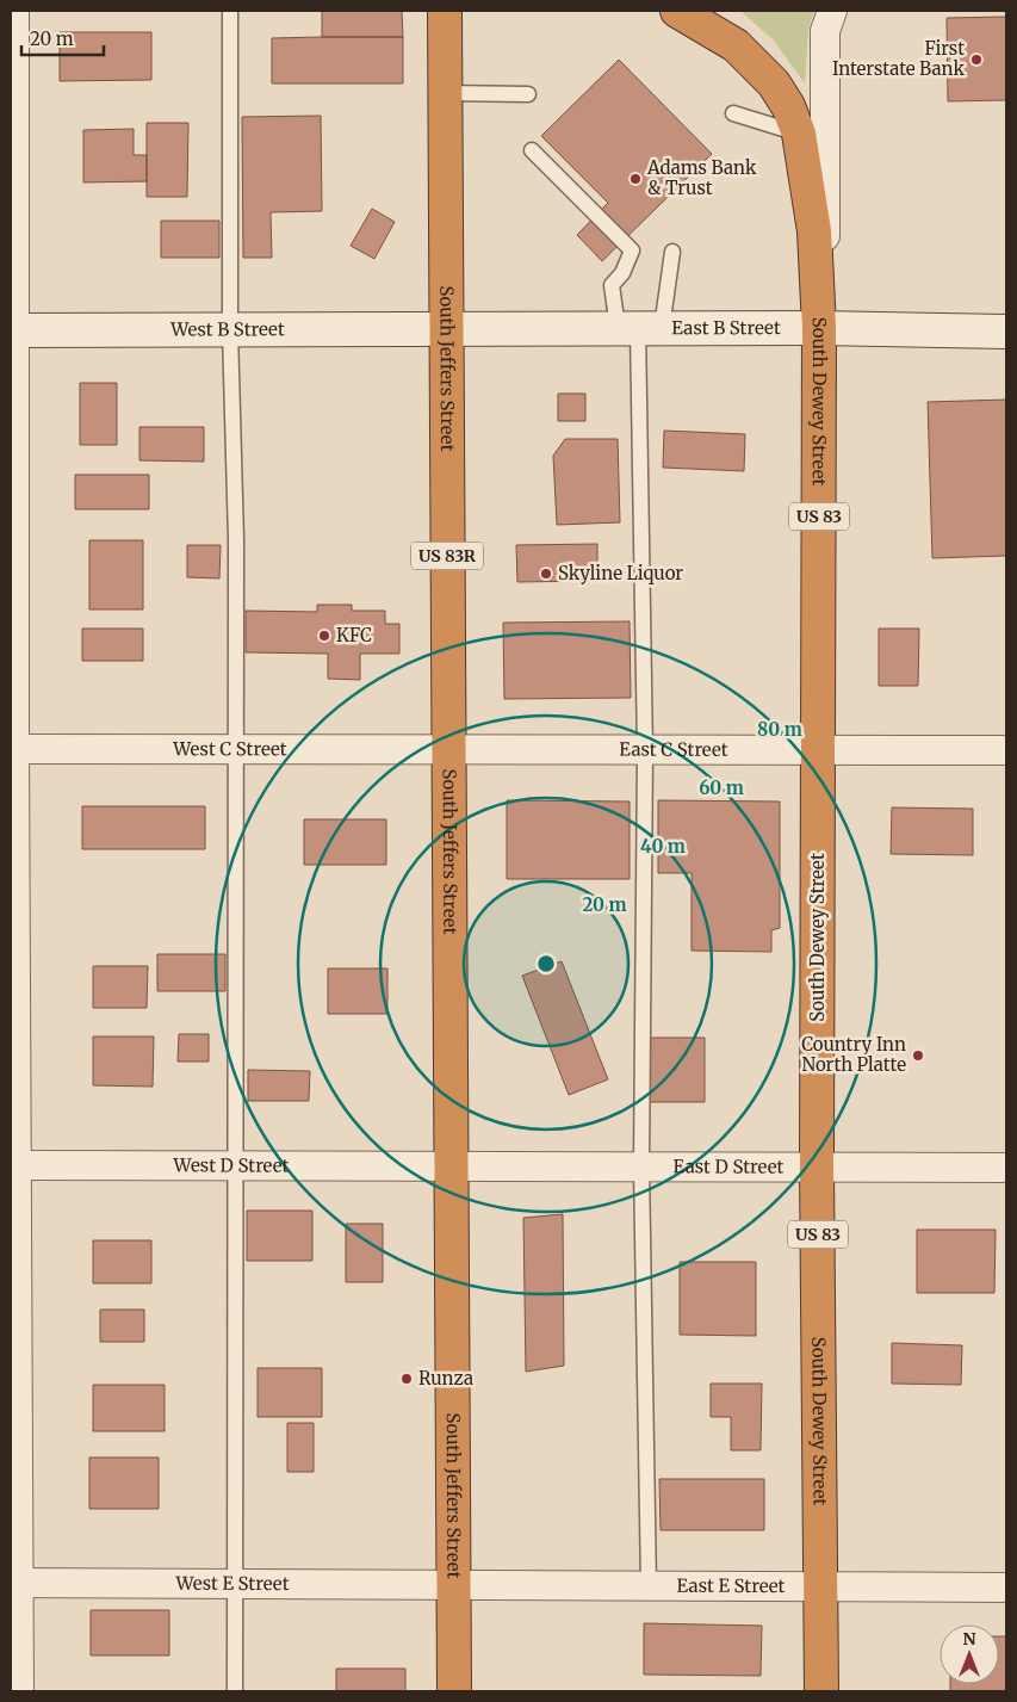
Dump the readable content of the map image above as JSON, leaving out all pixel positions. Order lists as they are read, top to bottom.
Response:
{
  "streets": {
    "highway": [
      "South Jeffers Street",
      "South Dewey Street",
      "US 83",
      "US 83R"
    ],
    "street": [
      "East B Street",
      "West B Street",
      "West C Street",
      "East C Street",
      "West D Street",
      "East D Street",
      "West E Street",
      "East E Street"
    ]
  },
  "crossings": [
    ["East B Street", "West B Street"],
    ["East B Street", "South Jeffers Street"],
    ["East B Street", "South Dewey Street"],
    ["West B Street", "South Jeffers Street"],
    ["South Jeffers Street", "West C Street"],
    ["South Jeffers Street", "East C Street"],
    ["South Jeffers Street", "West D Street"],
    ["South Jeffers Street", "East D Street"],
    ["South Jeffers Street", "West E Street"],
    ["South Jeffers Street", "East E Street"],
    ["South Dewey Street", "US 83"],
    ["South Dewey Street", "East C Street"],
    ["South Dewey Street", "East D Street"],
    ["South Dewey Street", "East E Street"],
    ["West C Street", "East C Street"],
    ["West D Street", "East D Street"],
    ["West E Street", "East E Street"]
  ],
  "places": [
    "First Interstate Bank",
    "Adams Bank & Trust",
    "Skyline Liquor",
    "KFC",
    "Country Inn North Platte",
    "Runza"
  ],
  "scale_bar": "20 m",
  "north": "top",
  "rings": [
    "80 m",
    "60 m",
    "40 m",
    "20 m"
  ]
}
